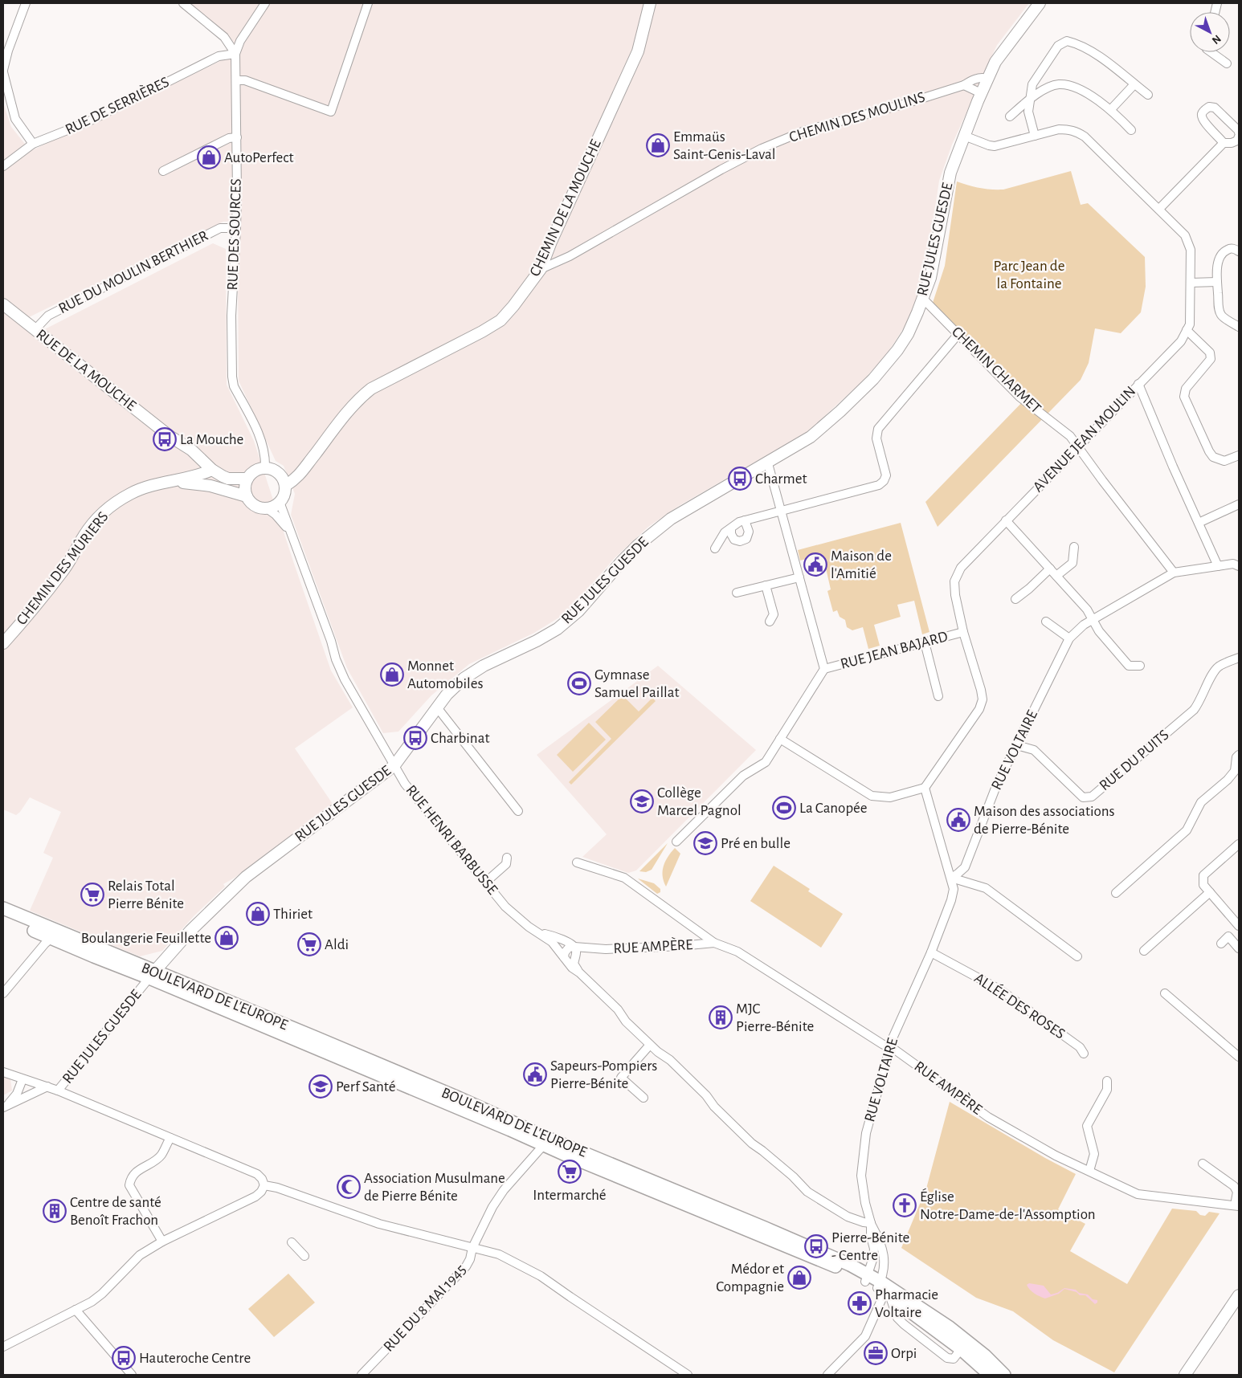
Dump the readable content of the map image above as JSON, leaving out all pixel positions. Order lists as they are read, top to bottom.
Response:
{
  "streets": {
    "main road": ["BOULEVARD DE L'EUROPE"],
    "street": [
      "RUE DE SERRIÈRES",
      "CHEMIN DES MOULINS",
      "CHEMIN DE LA MOUCHE",
      "RUE DES SOURCES",
      "RUE JULES GUESDE",
      "RUE DU MOULIN BERTHIER",
      "RUE DE LA MOUCHE",
      "CHEMIN CHARMET",
      "AVENUE JEAN MOULIN",
      "CHEMIN DES MÛRIERS",
      "RUE JEAN BAJARD",
      "RUE VOLTAIRE",
      "RUE DU PUITS",
      "RUE HENRI BARBUSSE",
      "RUE AMPÈRE",
      "ALLÉE DES ROSES",
      "RUE DU 8 MAI 1945"
    ]
  },
  "crossings": [
    ["RUE DE SERRIÈRES", "RUE DES SOURCES"],
    ["CHEMIN DES MOULINS", "CHEMIN DE LA MOUCHE"],
    ["CHEMIN DES MOULINS", "RUE JULES GUESDE"],
    ["CHEMIN DE LA MOUCHE", "RUE DES SOURCES"],
    ["CHEMIN DE LA MOUCHE", "RUE DE LA MOUCHE"],
    ["CHEMIN DE LA MOUCHE", "CHEMIN DES MÛRIERS"],
    ["CHEMIN DE LA MOUCHE", "RUE HENRI BARBUSSE"],
    ["RUE DES SOURCES", "RUE DU MOULIN BERTHIER"],
    ["RUE DES SOURCES", "RUE DE LA MOUCHE"],
    ["RUE DES SOURCES", "CHEMIN DES MÛRIERS"],
    ["RUE DES SOURCES", "RUE HENRI BARBUSSE"],
    ["RUE JULES GUESDE", "CHEMIN CHARMET"],
    ["RUE JULES GUESDE", "AVENUE JEAN MOULIN"],
    ["RUE JULES GUESDE", "RUE HENRI BARBUSSE"],
    ["RUE JULES GUESDE", "BOULEVARD DE L'EUROPE"],
    ["RUE DU MOULIN BERTHIER", "RUE DE LA MOUCHE"],
    ["RUE DE LA MOUCHE", "CHEMIN DES MÛRIERS"],
    ["RUE DE LA MOUCHE", "RUE HENRI BARBUSSE"],
    ["CHEMIN CHARMET", "AVENUE JEAN MOULIN"],
    ["CHEMIN CHARMET", "RUE VOLTAIRE"],
    ["AVENUE JEAN MOULIN", "RUE JEAN BAJARD"],
    ["CHEMIN DES MÛRIERS", "RUE HENRI BARBUSSE"],
    ["RUE VOLTAIRE", "RUE DU PUITS"],
    ["RUE VOLTAIRE", "RUE HENRI BARBUSSE"],
    ["RUE VOLTAIRE", "RUE AMPÈRE"],
    ["RUE VOLTAIRE", "BOULEVARD DE L'EUROPE"],
    ["RUE VOLTAIRE", "ALLÉE DES ROSES"],
    ["RUE HENRI BARBUSSE", "RUE AMPÈRE"],
    ["BOULEVARD DE L'EUROPE", "RUE DU 8 MAI 1945"]
  ],
  "parks": ["Parc Jean de la Fontaine"],
  "places": {
    "shop": [
      "Emmaüs Saint-Genis-Laval",
      "AutoPerfect",
      "Monnet Automobiles",
      "Thiriet",
      "Boulangerie Feuillette",
      "Médor et Compagnie"
    ],
    "bus stop": [
      "La Mouche",
      "Charmet",
      "Charbinat",
      "Pierre-Bénite - Centre",
      "Hauteroche Centre"
    ],
    "public building": ["Maison de l'Amitié", "Maison des associations de Pierre-Bénite", "Sapeurs-Pompiers Pierre-Bénite"],
    "sports": ["Gymnase Samuel Paillat", "La Canopée"],
    "school or university": ["Collège Marcel Pagnol", "Pré en bulle", "Perf Santé"],
    "supermarket": ["Relais Total Pierre Bénite", "Aldi", "Intermarché"],
    "building": ["MJC Pierre-Bénite", "Centre de santé Benoît Frachon"],
    "mosque": ["Association Musulmane de Pierre Bénite"],
    "church": ["Église Notre-Dame-de-l'Assomption"],
    "pharmacy": ["Pharmacie Voltaire"],
    "office": ["Orpi"]
  },
  "north": "bottom right"
}
